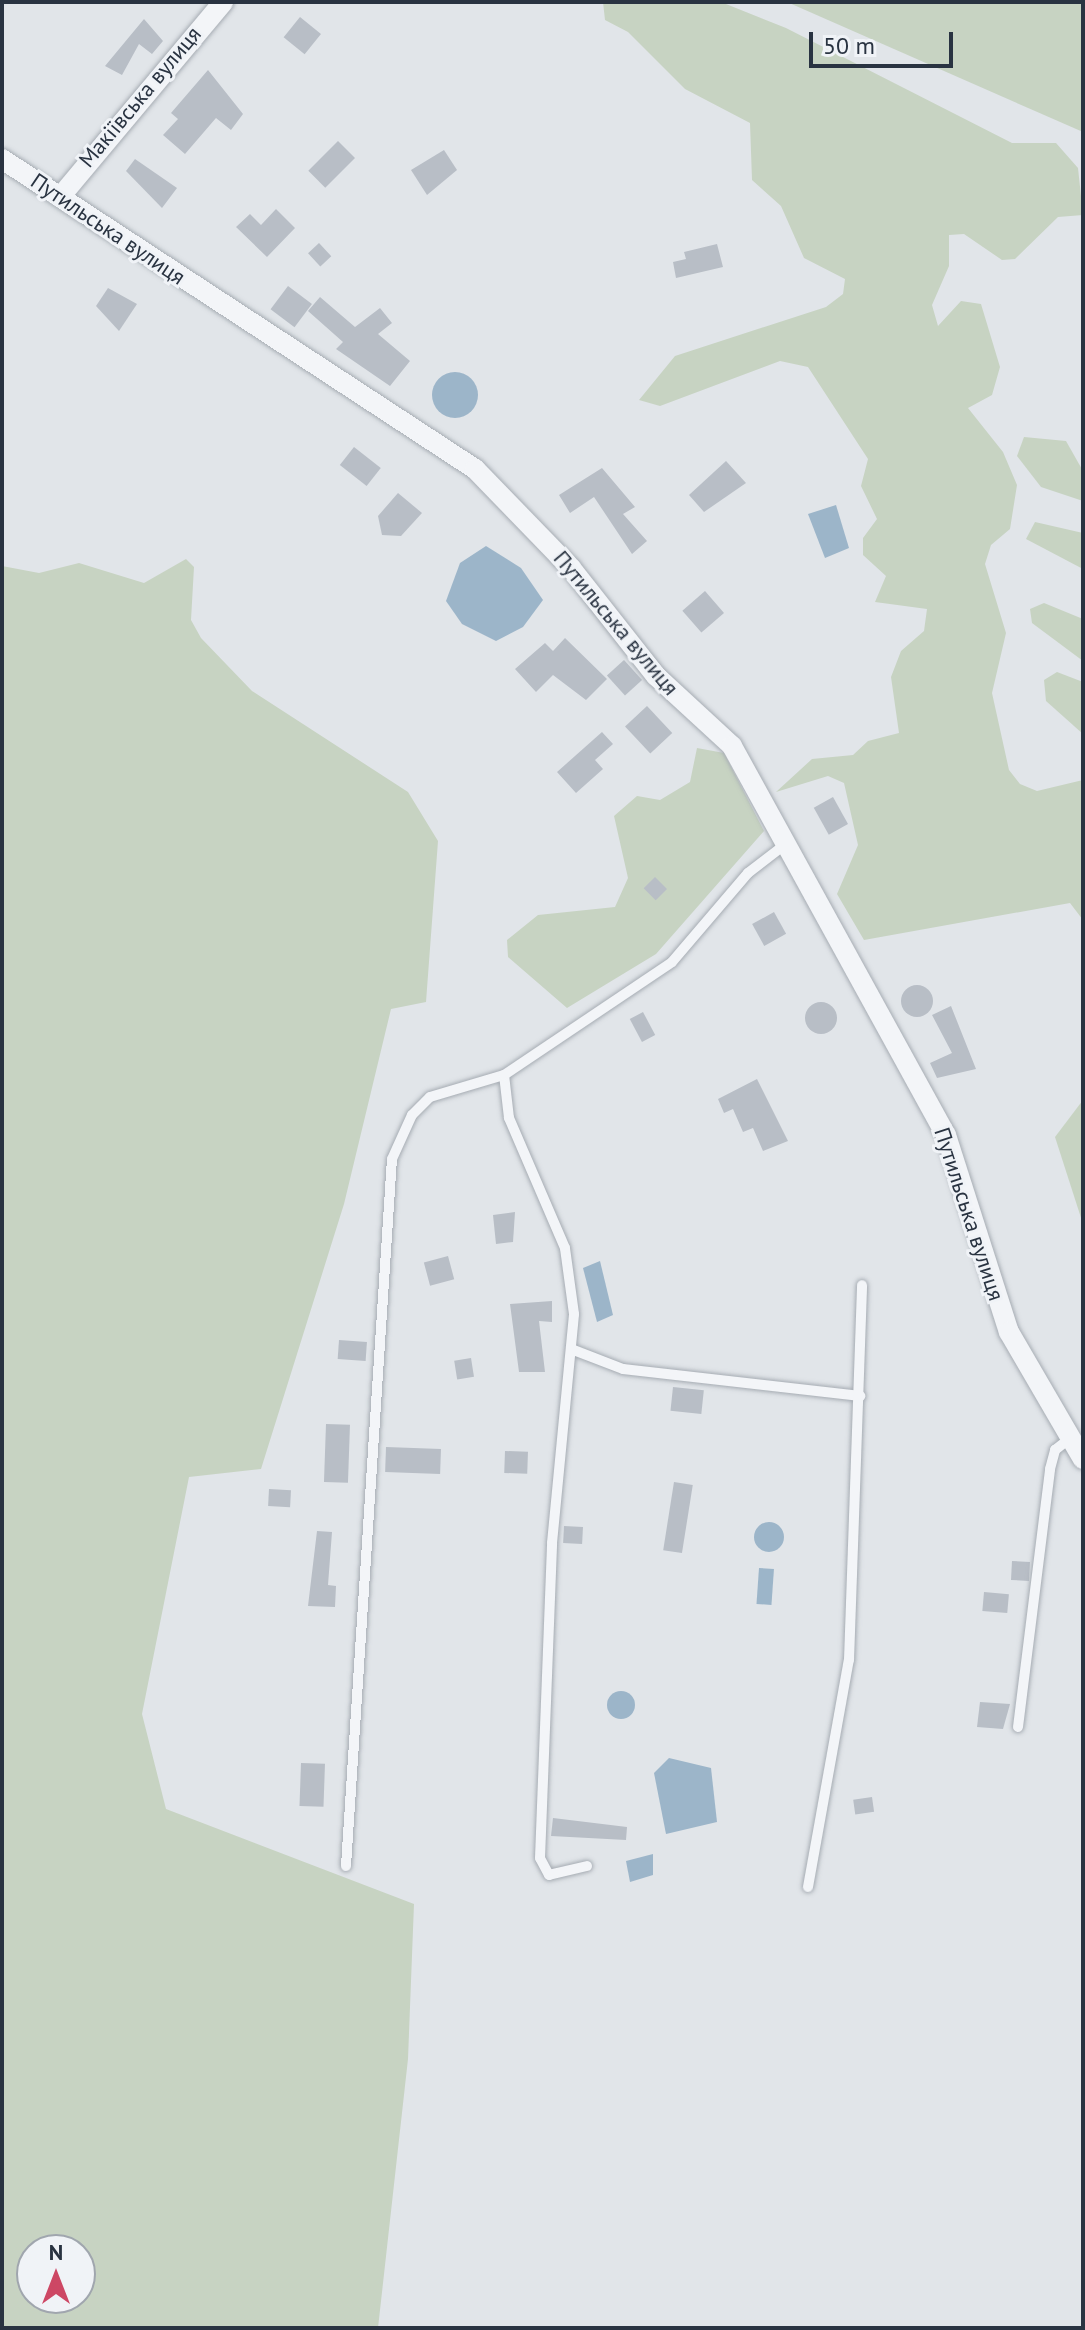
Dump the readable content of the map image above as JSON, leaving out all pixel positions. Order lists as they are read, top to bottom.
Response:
{
  "streets": {
    "street": ["Макіївська вулиця", "Путильська вулиця"]
  },
  "crossings": [
    ["Макіївська вулиця", "Путильська вулиця"]
  ],
  "scale_bar": "50 m",
  "north": "top"
}
